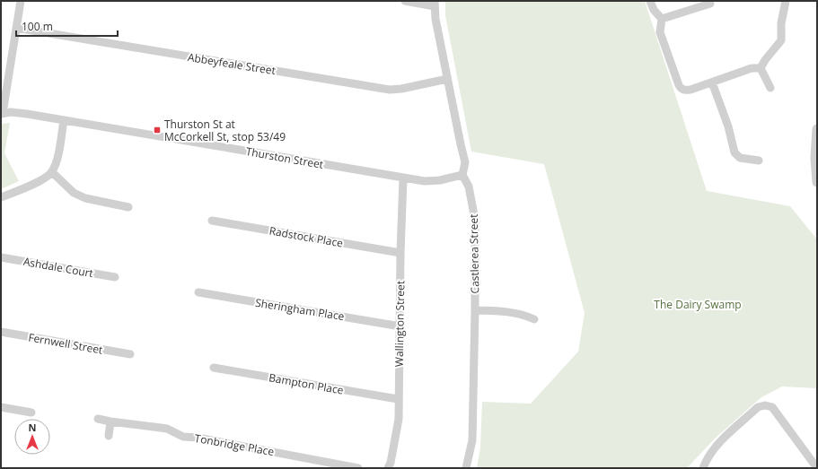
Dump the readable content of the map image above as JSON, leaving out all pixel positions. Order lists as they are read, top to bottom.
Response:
{
  "streets": {
    "street": [
      "Abbeyfeale Street",
      "Thurston Street",
      "Radstock Place",
      "Castlerea Street",
      "Ashdale Court",
      "Sheringham Place",
      "Wallington Street",
      "Fernwell Street",
      "Bampton Place",
      "Tonbridge Place"
    ]
  },
  "crossings": [
    ["Thurston Street", "Castlerea Street"],
    ["Thurston Street", "Wallington Street"],
    ["Radstock Place", "Wallington Street"],
    ["Sheringham Place", "Wallington Street"],
    ["Wallington Street", "Bampton Place"]
  ],
  "parks": ["The Dairy Swamp"],
  "places": {
    "transit": ["Thurston St at McCorkell St, stop 53/49"]
  },
  "scale_bar": "100 m",
  "north": "top"
}
